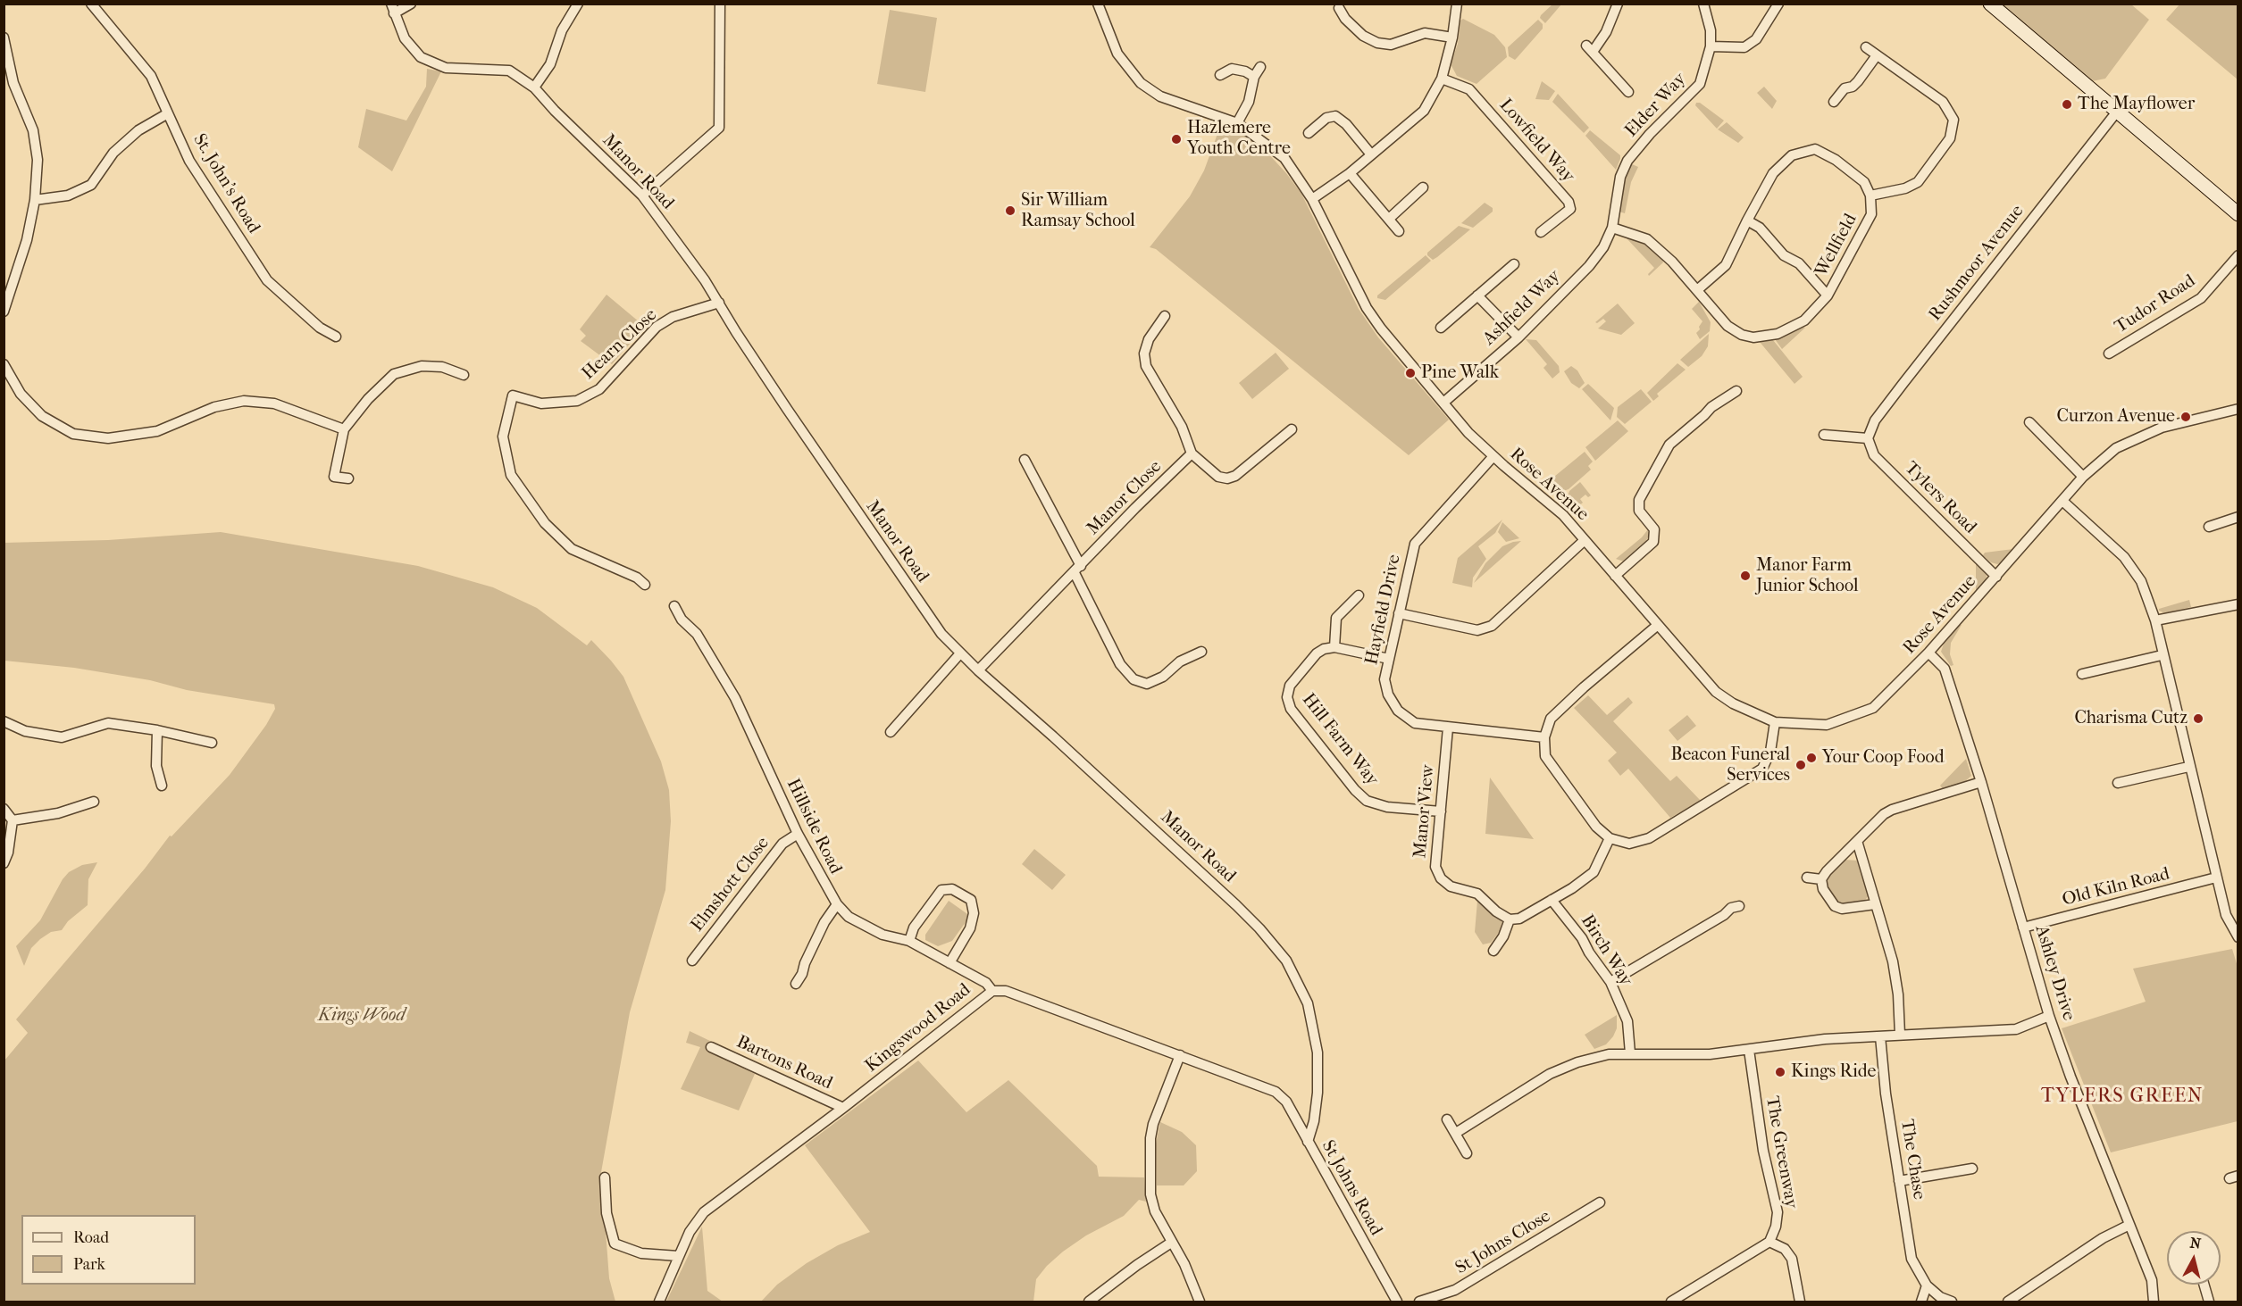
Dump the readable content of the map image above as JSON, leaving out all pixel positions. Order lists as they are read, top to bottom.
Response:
{
  "streets": {
    "street": [
      "Elder Way",
      "Lowfield Way",
      "Manor Road",
      "St. John's Road",
      "Wellfield",
      "Rushmoor Avenue",
      "Tudor Road",
      "Ashfield Way",
      "Hearn Close",
      "Rose Avenue",
      "Manor Close",
      "Tylers Road",
      "Hayfield Drive",
      "Hill Farm Way",
      "Manor View",
      "Hillside Road",
      "Elmshott Close",
      "Old Kiln Road",
      "Birch Way",
      "Ashley Drive",
      "Kingswood Road",
      "Bartons Road",
      "The Greenway",
      "The Chase",
      "St Johns Road",
      "St Johns Close"
    ]
  },
  "crossings": [
    ["Elder Way", "Wellfield"],
    ["Elder Way", "Ashfield Way"],
    ["Manor Road", "Hearn Close"],
    ["Manor Road", "Manor Close"],
    ["Manor Road", "St Johns Road"],
    ["Wellfield", "Ashfield Way"],
    ["Rushmoor Avenue", "Tylers Road"],
    ["Ashfield Way", "Rose Avenue"],
    ["Rose Avenue", "Tylers Road"],
    ["Rose Avenue", "Hayfield Drive"],
    ["Rose Avenue", "Ashley Drive"],
    ["Hayfield Drive", "Manor View"],
    ["Hill Farm Way", "Manor View"],
    ["Hillside Road", "Elmshott Close"],
    ["Hillside Road", "Kingswood Road"],
    ["Old Kiln Road", "Ashley Drive"],
    ["Kingswood Road", "Bartons Road"],
    ["Kingswood Road", "St Johns Road"]
  ],
  "districts": ["TYLERS GREEN"],
  "parks": ["Kings Wood"],
  "places": [
    "The Mayflower",
    "Hazlemere Youth Centre",
    "Sir William Ramsay School",
    "Pine Walk",
    "Curzon Avenue",
    "Manor Farm Junior School",
    "Charisma Cutz",
    "Your Coop Food",
    "Beacon Funeral Services",
    "Kings Ride"
  ],
  "legend": ["Road", "Park"],
  "north": "top"
}
